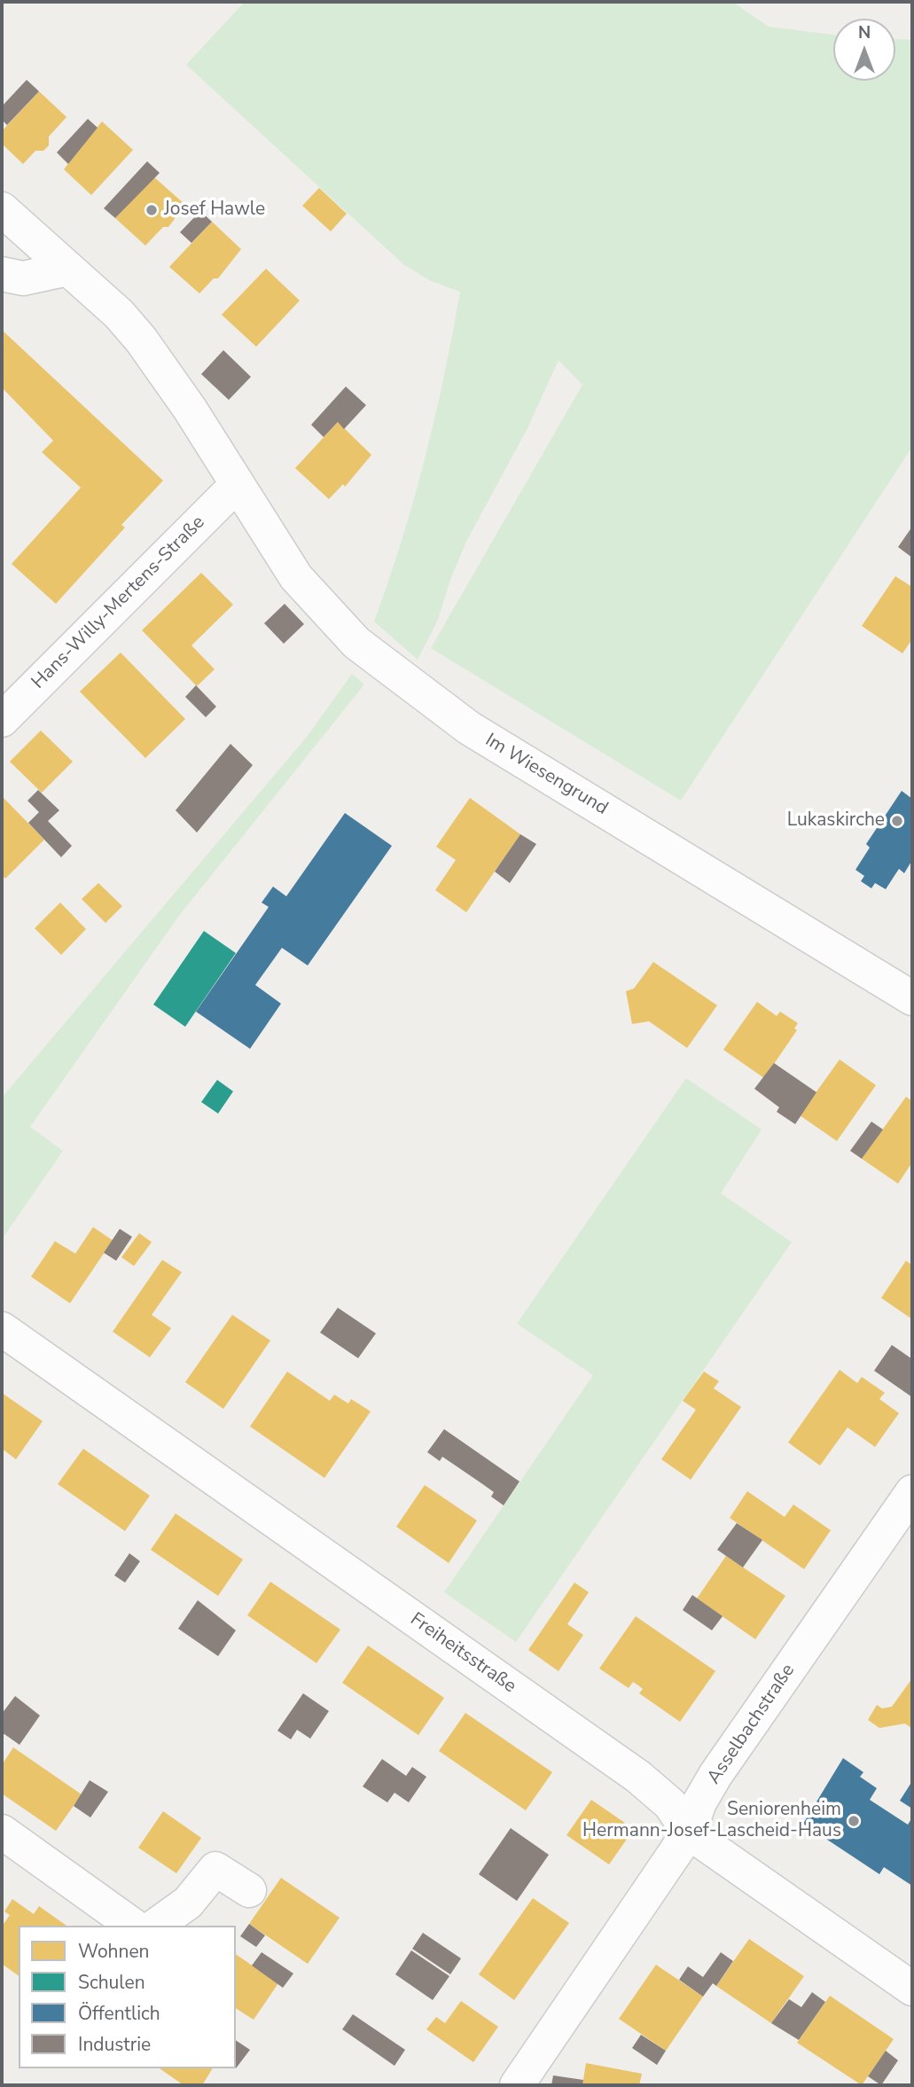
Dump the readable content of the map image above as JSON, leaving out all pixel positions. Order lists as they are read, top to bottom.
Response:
{
  "streets": {
    "street": [
      "Hans-Willy-Mertens-Straße",
      "Im Wiesengrund",
      "Freiheitsstraße",
      "Asselbachstraße"
    ]
  },
  "crossings": [
    ["Hans-Willy-Mertens-Straße", "Im Wiesengrund"],
    ["Freiheitsstraße", "Asselbachstraße"]
  ],
  "places": ["Josef Hawle", "Lukaskirche", "Seniorenheim Hermann-Josef-Lascheid-Haus"],
  "legend": [
    "Wohnen",
    "Schulen",
    "Öffentlich",
    "Industrie"
  ],
  "north": "top"
}
